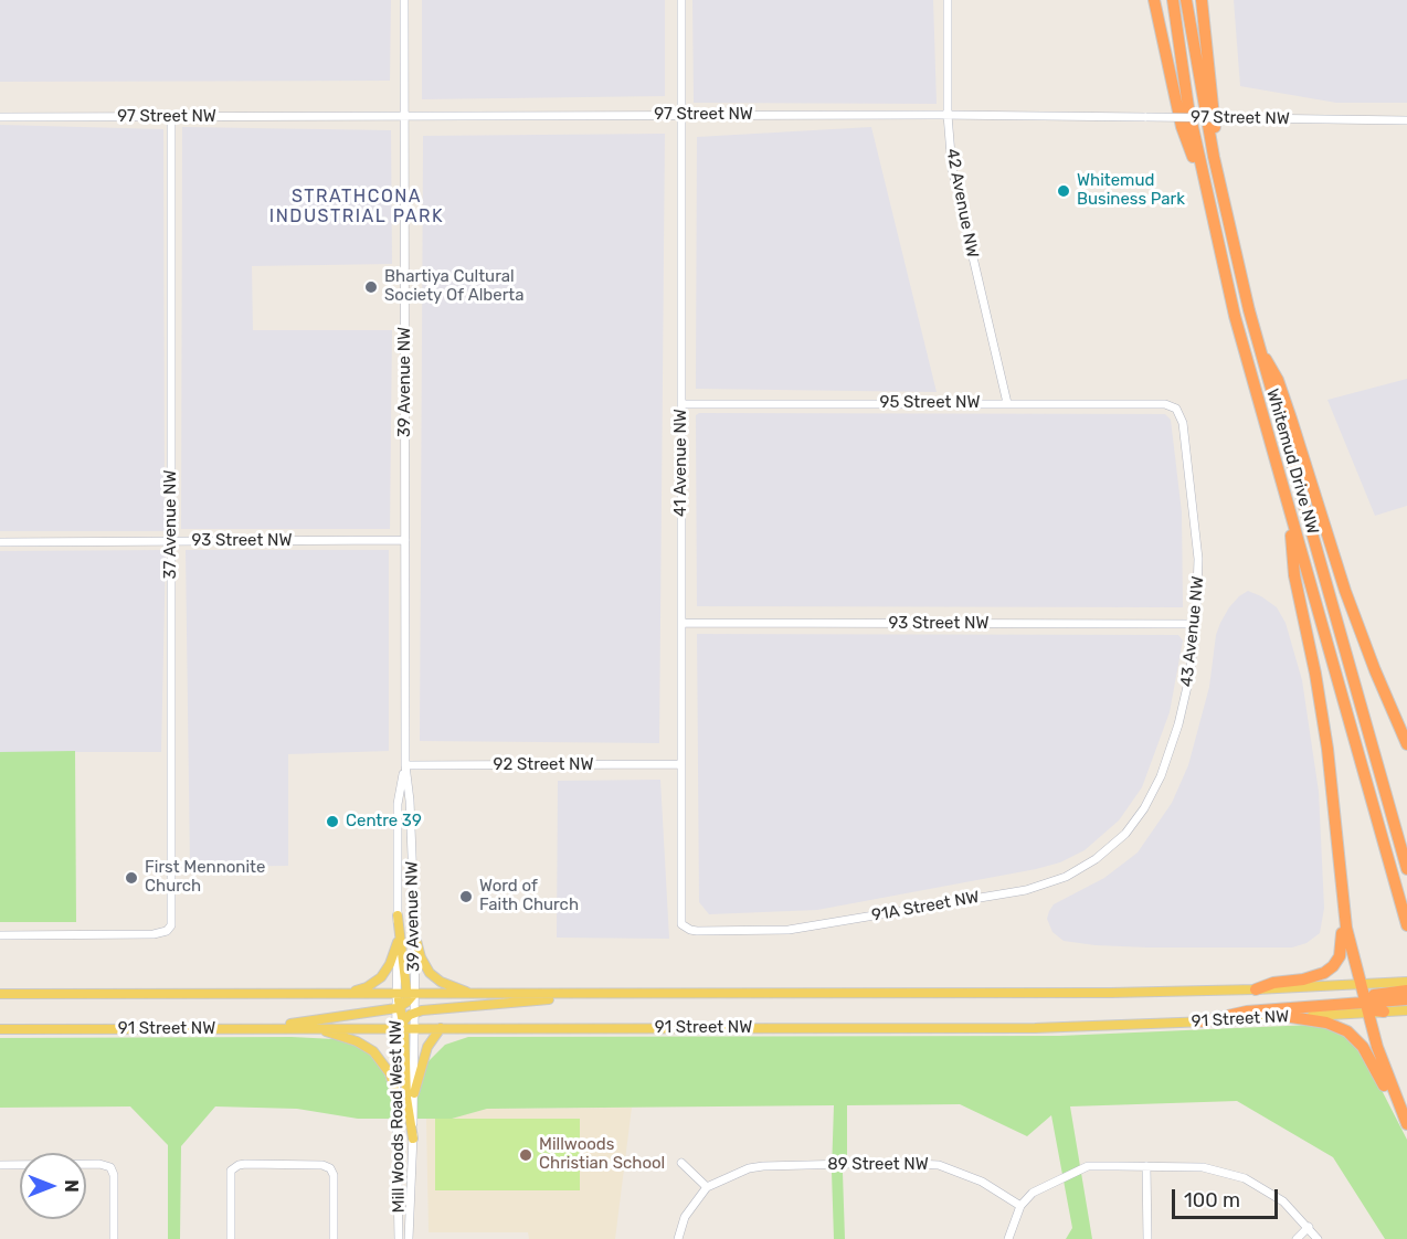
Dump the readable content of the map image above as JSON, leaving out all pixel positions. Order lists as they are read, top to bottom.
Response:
{
  "streets": {
    "highway": ["Whitemud Drive NW"],
    "main road": ["91 Street NW"],
    "street": [
      "97 Street NW",
      "42 Avenue NW",
      "39 Avenue NW",
      "95 Street NW",
      "41 Avenue NW",
      "37 Avenue NW",
      "93 Street NW",
      "43 Avenue NW",
      "92 Street NW",
      "91A Street NW",
      "Mill Woods Road West NW",
      "89 Street NW"
    ]
  },
  "crossings": [
    ["97 Street NW", "42 Avenue NW"],
    ["97 Street NW", "39 Avenue NW"],
    ["97 Street NW", "41 Avenue NW"],
    ["97 Street NW", "37 Avenue NW"],
    ["42 Avenue NW", "95 Street NW"],
    ["39 Avenue NW", "93 Street NW"],
    ["39 Avenue NW", "92 Street NW"],
    ["39 Avenue NW", "91 Street NW"],
    ["39 Avenue NW", "Mill Woods Road West NW"],
    ["95 Street NW", "41 Avenue NW"],
    ["95 Street NW", "43 Avenue NW"],
    ["41 Avenue NW", "93 Street NW"],
    ["41 Avenue NW", "92 Street NW"],
    ["41 Avenue NW", "91A Street NW"],
    ["37 Avenue NW", "93 Street NW"],
    ["93 Street NW", "43 Avenue NW"],
    ["43 Avenue NW", "91A Street NW"],
    ["91 Street NW", "Mill Woods Road West NW"]
  ],
  "districts": ["STRATHCONA INDUSTRIAL PARK"],
  "places": [
    "Whitemud Business Park",
    "Bhartiya Cultural Society Of Alberta",
    "Centre 39",
    "First Mennonite Church",
    "Word of Faith Church",
    "Millwoods Christian School"
  ],
  "scale_bar": "100 m",
  "north": "right"
}
